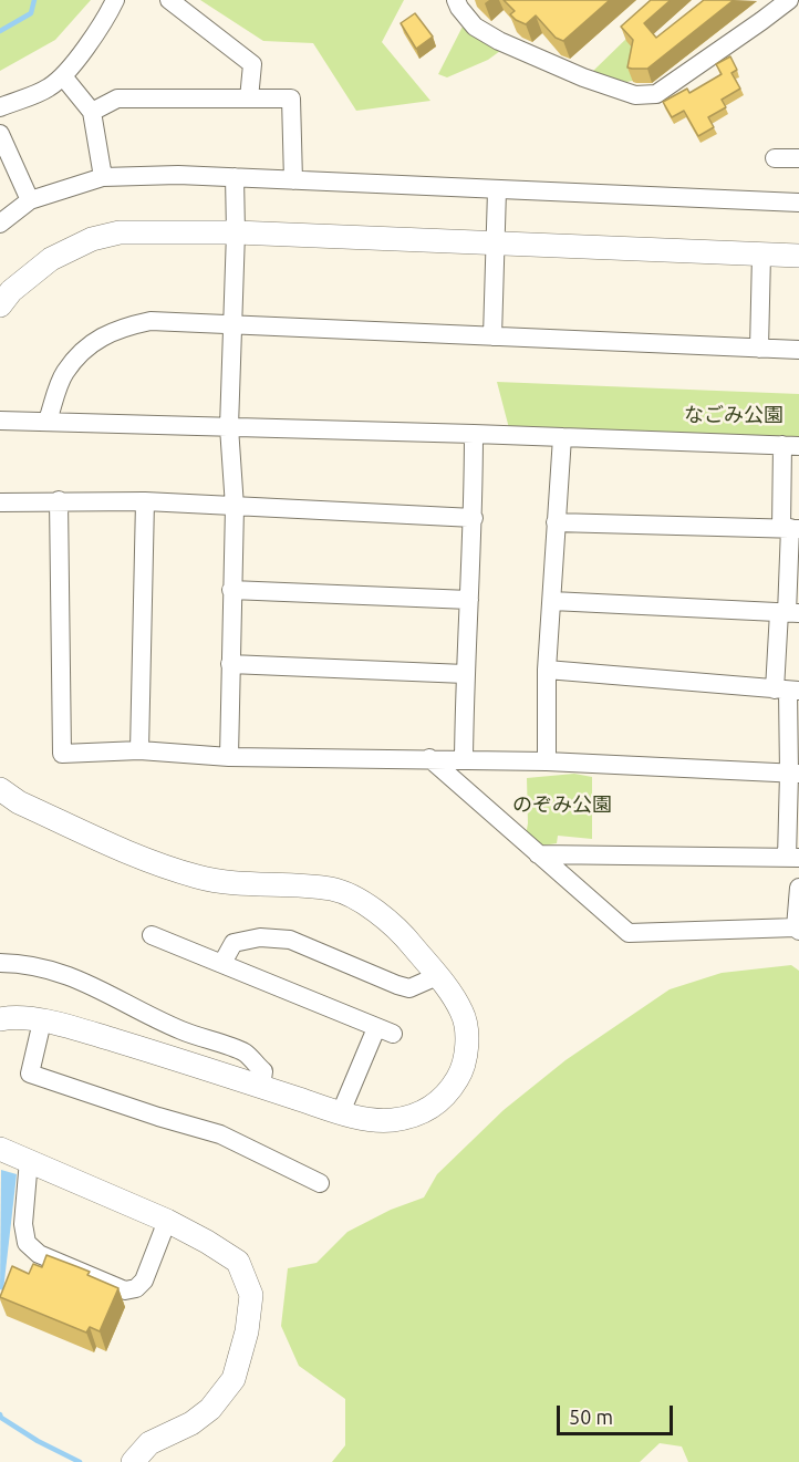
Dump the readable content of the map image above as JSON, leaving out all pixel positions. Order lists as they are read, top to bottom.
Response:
{
  "parks": ["なごみ公園", "のぞみ公園"],
  "scale_bar": "50 m"
}
